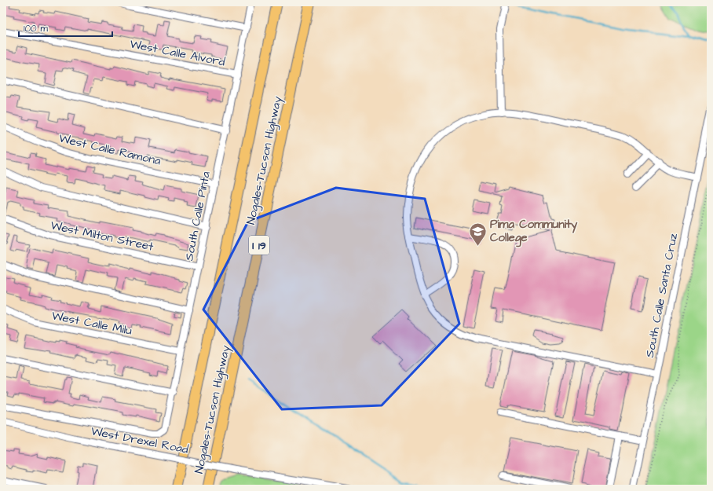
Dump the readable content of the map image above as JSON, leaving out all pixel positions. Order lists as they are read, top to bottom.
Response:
{
  "streets": {
    "highway": ["Nogales–Tucson Highway", "I 19"],
    "street": [
      "West Calle Alvord",
      "West Calle Ramona",
      "South Calle Pinta",
      "West Milton Street",
      "South Calle Santa Cruz",
      "West Calle Milu",
      "West Drexel Road"
    ]
  },
  "crossings": [
    ["West Calle Alvord", "South Calle Pinta"],
    ["West Calle Ramona", "South Calle Pinta"],
    ["South Calle Pinta", "West Milton Street"],
    ["South Calle Pinta", "West Calle Milu"],
    ["South Calle Pinta", "West Drexel Road"]
  ],
  "places": {
    "school or university": ["Pima Community College"]
  },
  "scale_bar": "100 m"
}
